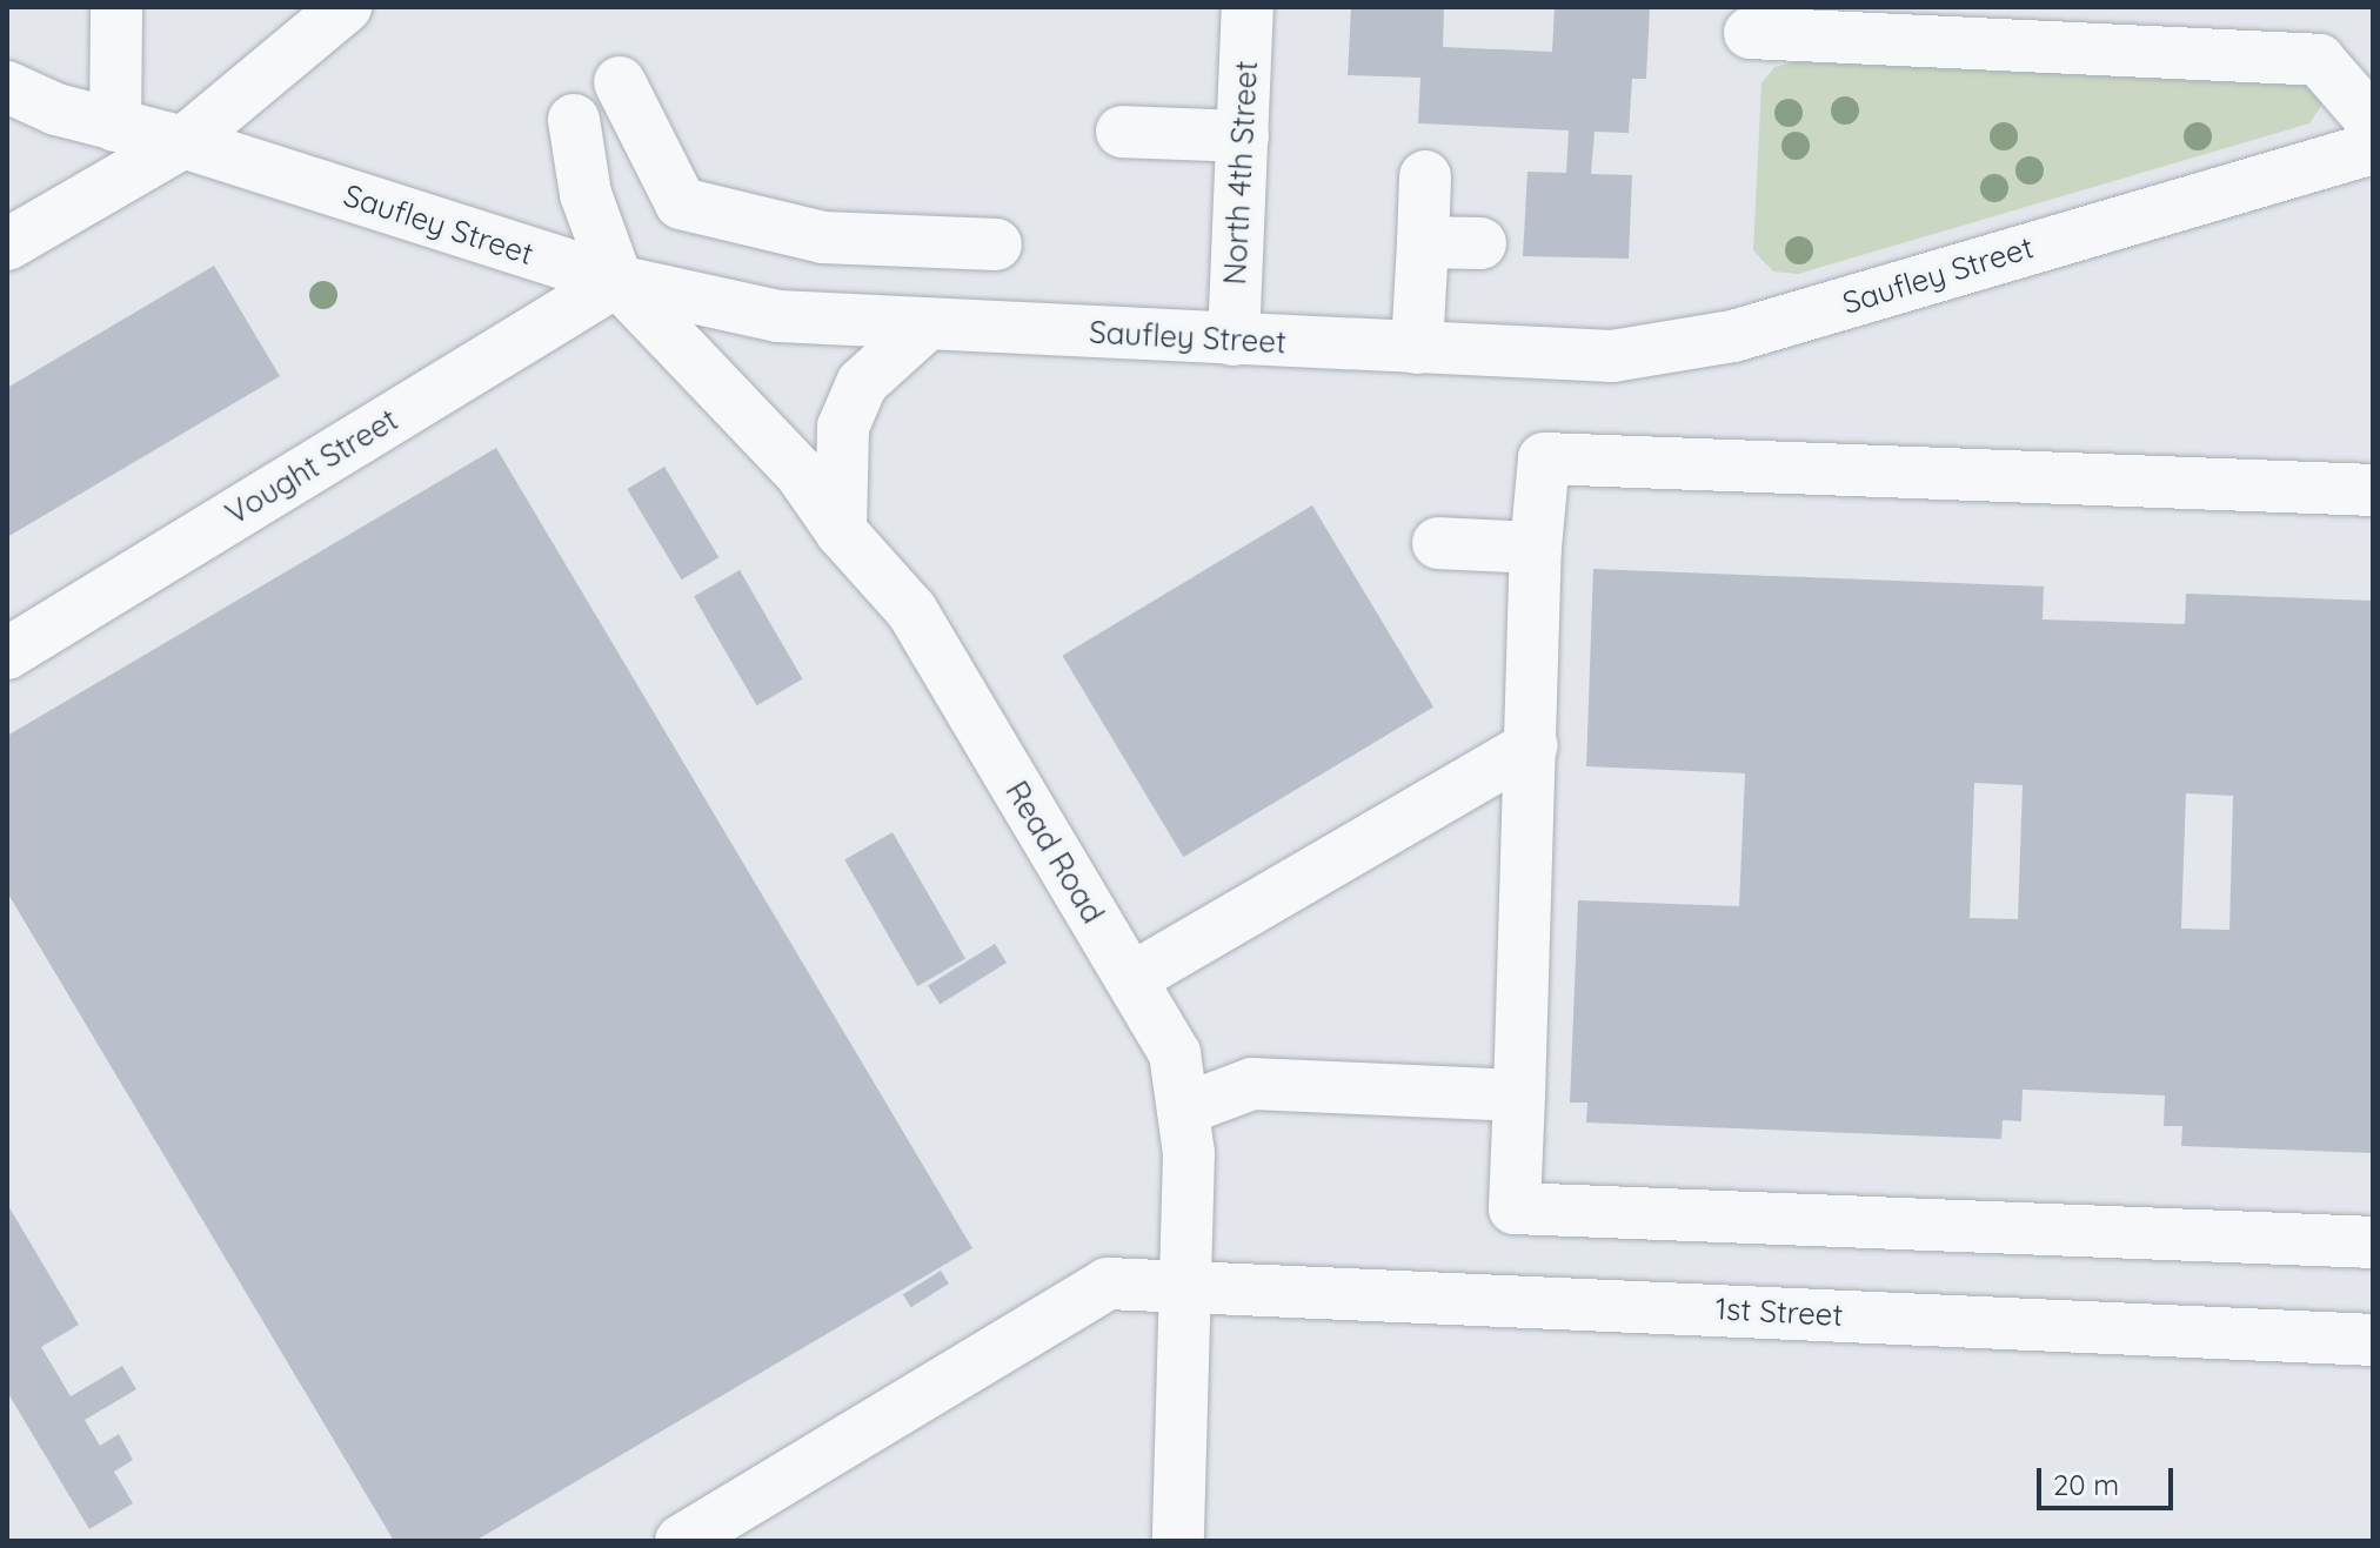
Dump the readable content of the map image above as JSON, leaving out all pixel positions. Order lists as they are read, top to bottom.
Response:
{
  "streets": {
    "street": [
      "North 4th Street",
      "Saufley Street",
      "Vought Street",
      "Read Road",
      "1st Street"
    ]
  },
  "crossings": [
    ["North 4th Street", "Saufley Street"],
    ["Saufley Street", "Vought Street"],
    ["Saufley Street", "Read Road"],
    ["Vought Street", "Read Road"],
    ["Read Road", "1st Street"]
  ],
  "scale_bar": "20 m"
}
